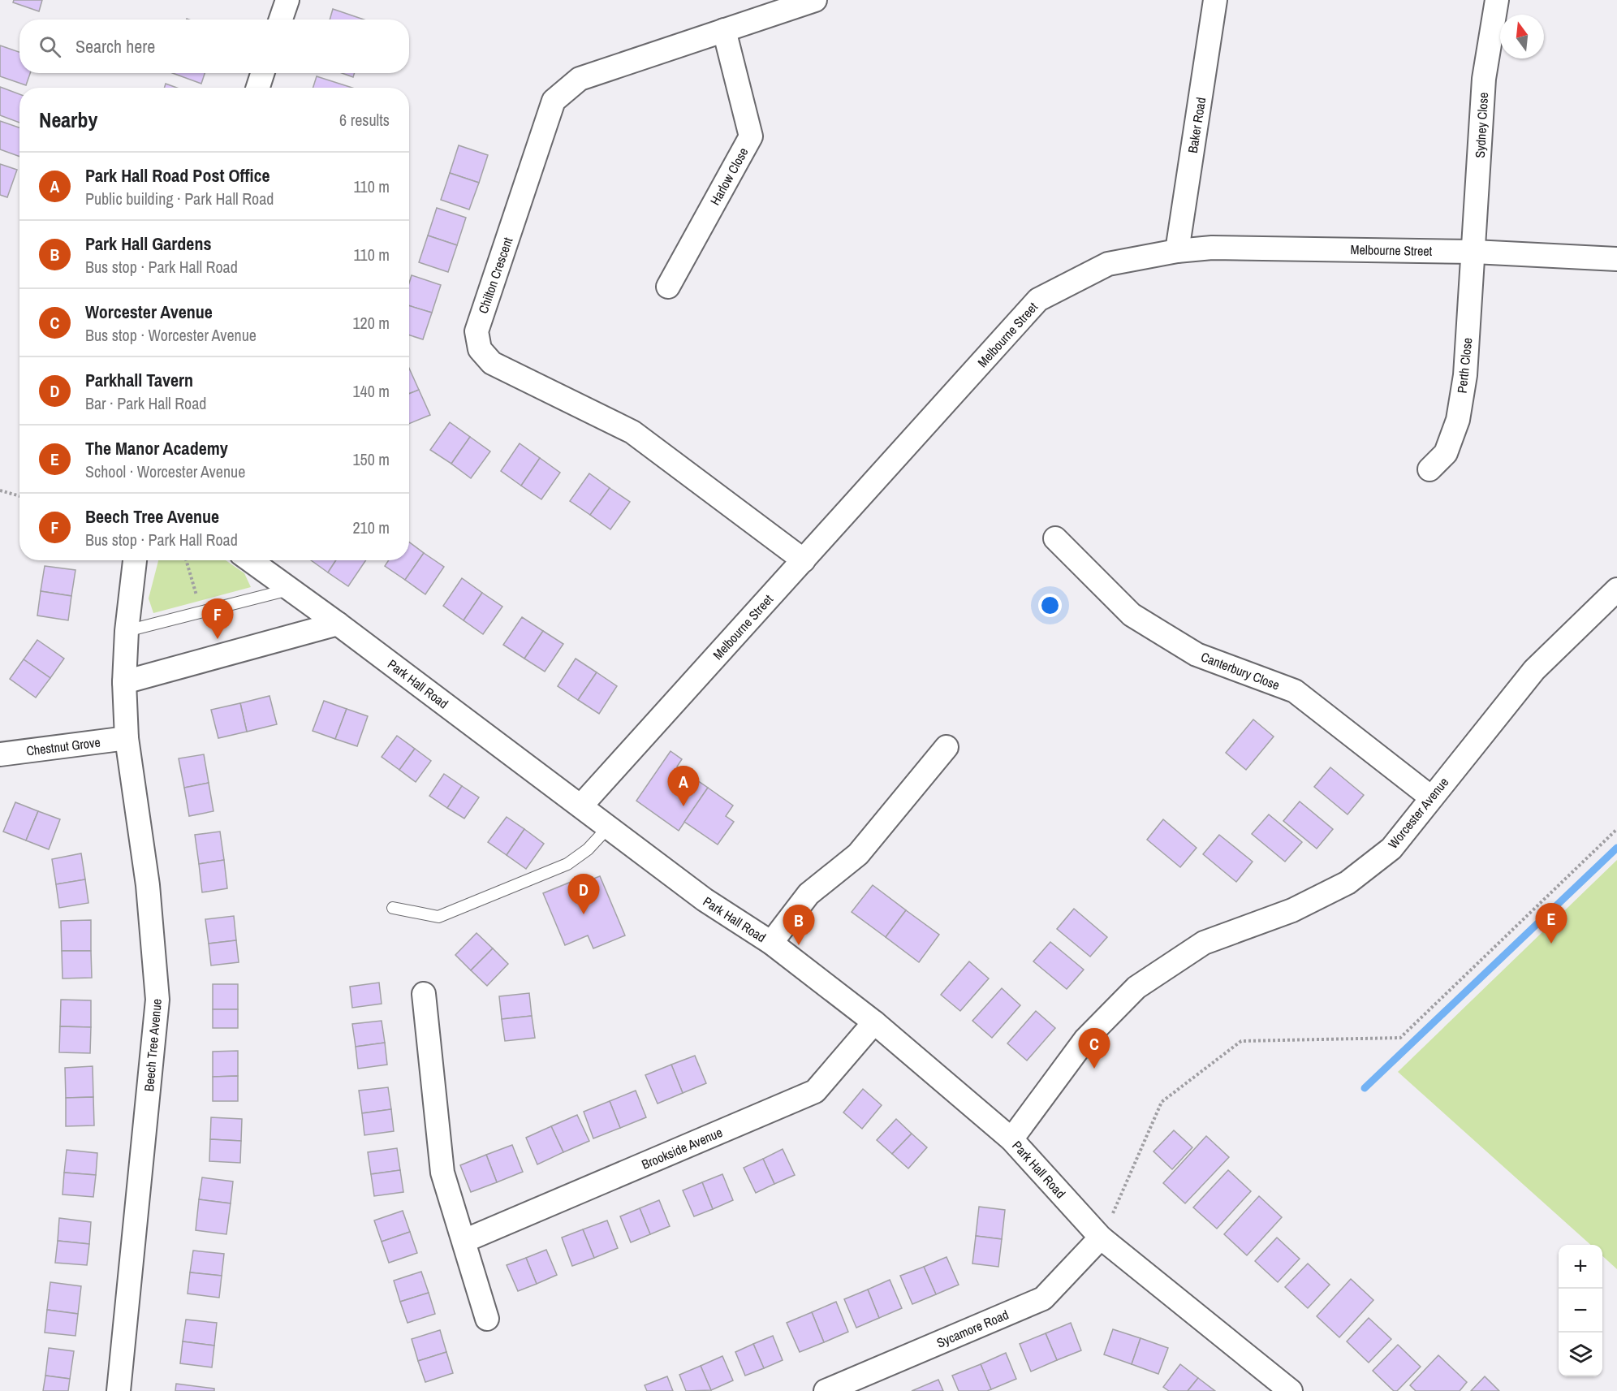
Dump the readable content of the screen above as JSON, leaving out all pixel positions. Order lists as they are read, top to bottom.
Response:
{
  "streets": {
    "street": [
      "Baker Road",
      "Sydney Close",
      "Harlow Close",
      "Melbourne Street",
      "Chilton Crescent",
      "Perth Close",
      "Canterbury Close",
      "Park Hall Road",
      "Chestnut Grove",
      "Worcester Avenue",
      "Beech Tree Avenue",
      "Brookside Avenue",
      "Sycamore Road"
    ]
  },
  "crossings": [
    ["Baker Road", "Melbourne Street"],
    ["Sydney Close", "Melbourne Street"],
    ["Sydney Close", "Perth Close"],
    ["Harlow Close", "Chilton Crescent"],
    ["Melbourne Street", "Chilton Crescent"],
    ["Melbourne Street", "Perth Close"],
    ["Melbourne Street", "Park Hall Road"],
    ["Canterbury Close", "Worcester Avenue"],
    ["Park Hall Road", "Worcester Avenue"],
    ["Park Hall Road", "Brookside Avenue"],
    ["Park Hall Road", "Sycamore Road"],
    ["Chestnut Grove", "Beech Tree Avenue"]
  ],
  "north": "top",
  "page": {
    "search": "Search here",
    "heading": ["Nearby", "6 results"],
    "list": [
      {
        "mark": "A",
        "name": "Park Hall Road Post Office",
        "note": "Public building · Park Hall Road",
        "value": "110 m"
      },
      {
        "mark": "B",
        "name": "Park Hall Gardens",
        "note": "Bus stop · Park Hall Road",
        "value": "110 m"
      },
      {
        "mark": "C",
        "name": "Worcester Avenue",
        "note": "Bus stop · Worcester Avenue",
        "value": "120 m"
      },
      {
        "mark": "D",
        "name": "Parkhall Tavern",
        "note": "Bar · Park Hall Road",
        "value": "140 m"
      },
      {
        "mark": "E",
        "name": "The Manor Academy",
        "note": "School · Worcester Avenue",
        "value": "150 m"
      },
      {
        "mark": "F",
        "name": "Beech Tree Avenue",
        "note": "Bus stop · Park Hall Road",
        "value": "210 m"
      }
    ],
    "pins": [
      "F",
      "A",
      "D",
      "E",
      "B",
      "C"
    ],
    "map_buttons": ["+", "−"]
  }
}
